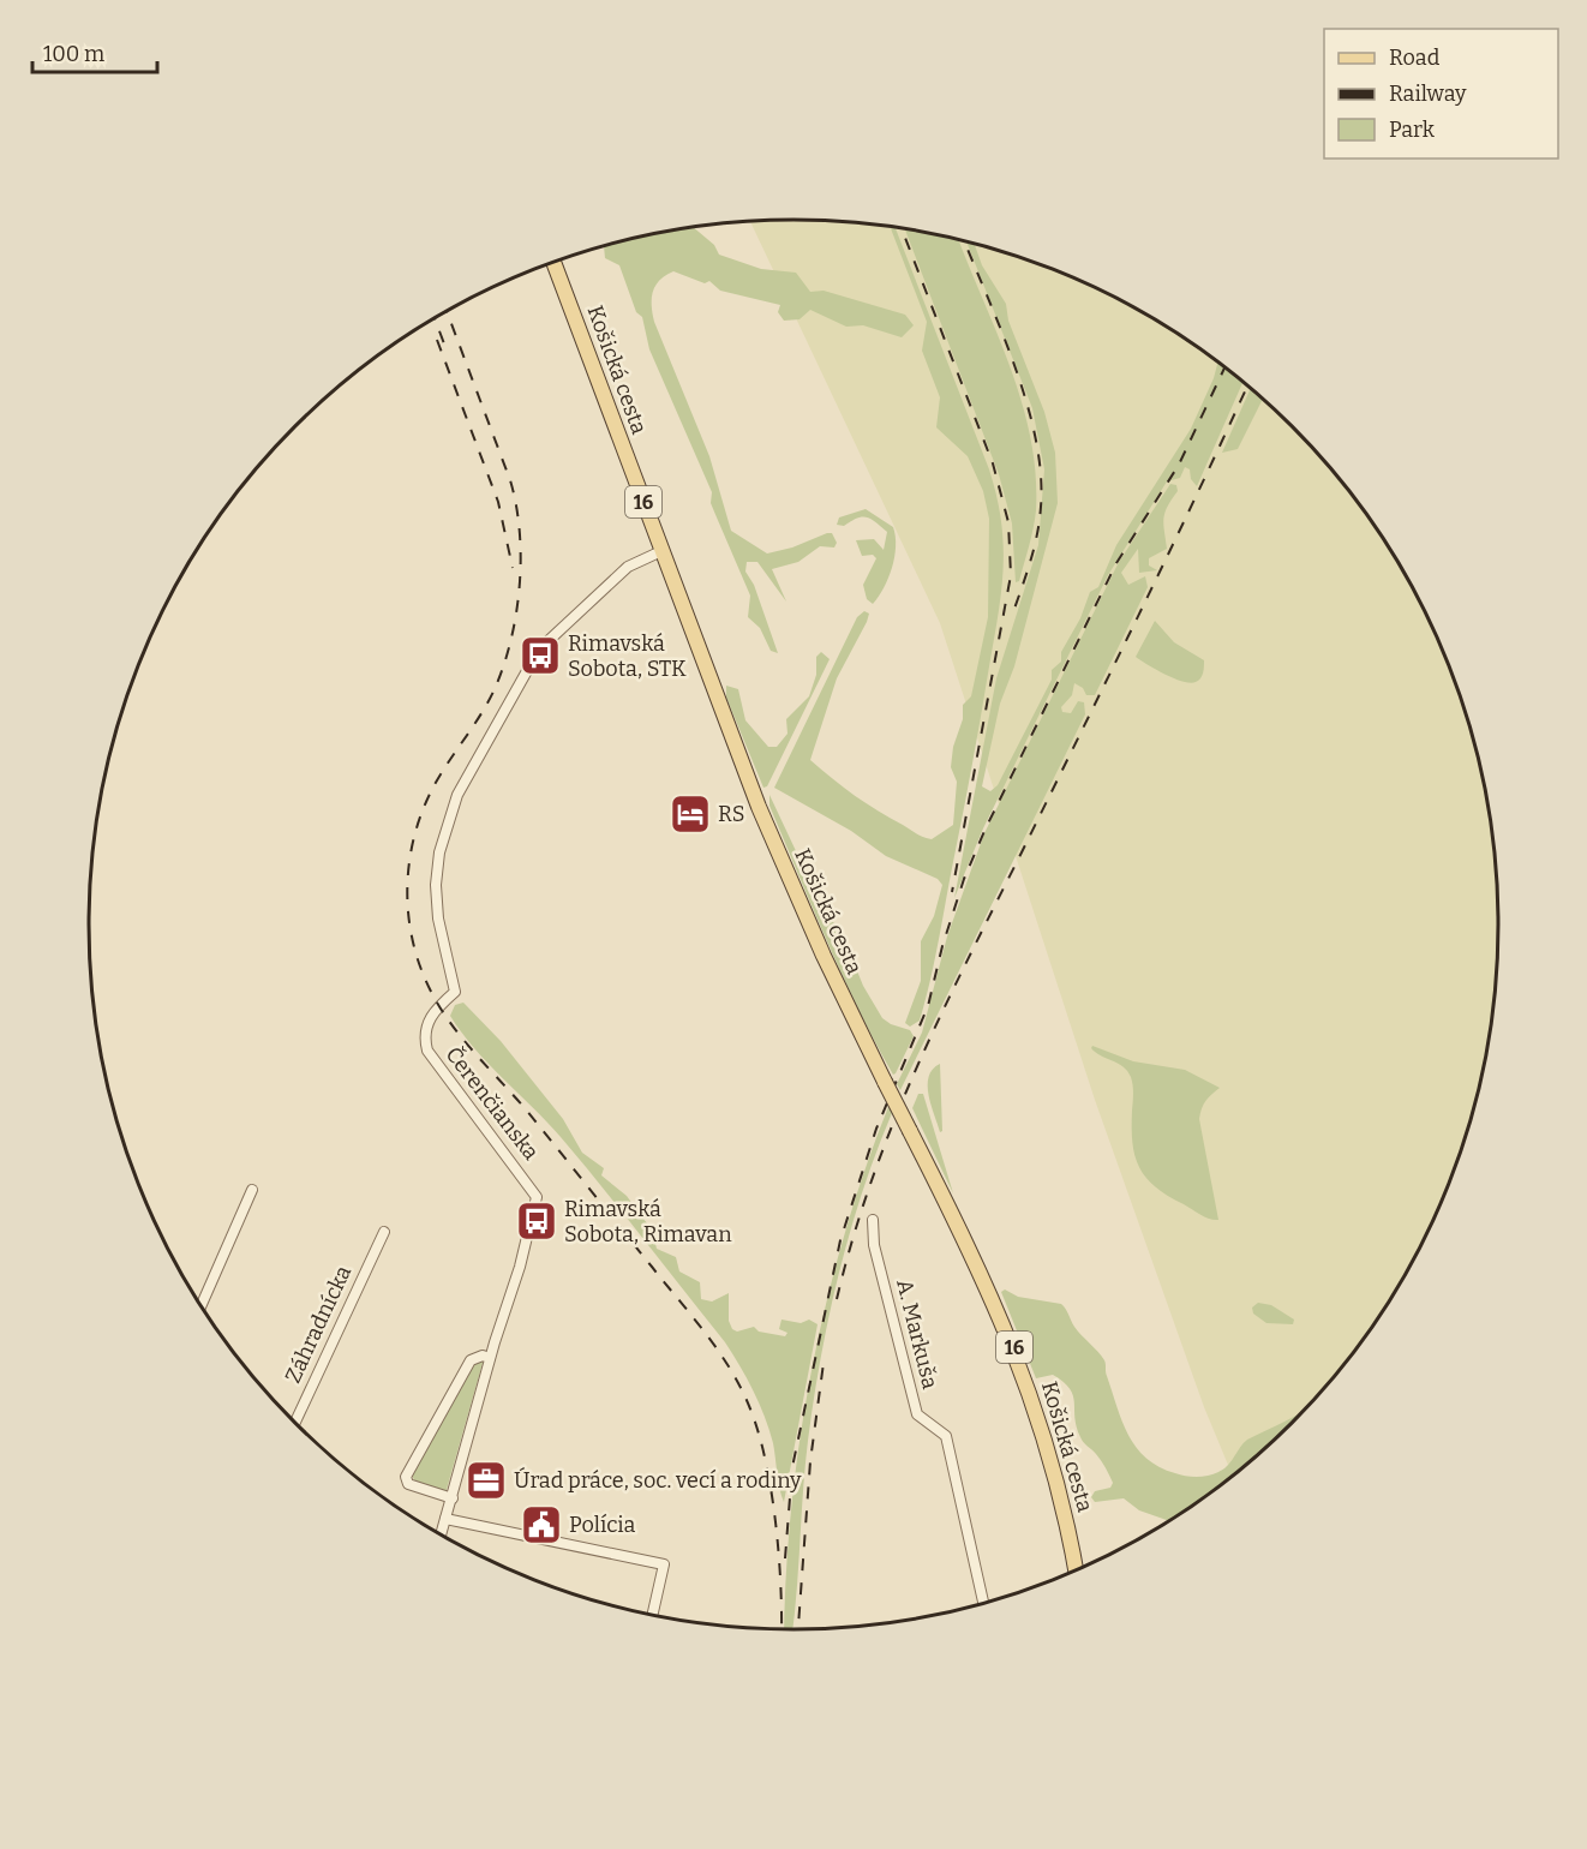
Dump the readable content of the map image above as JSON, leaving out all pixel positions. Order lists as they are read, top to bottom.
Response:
{
  "streets": {
    "main road": ["Košická cesta", "16"],
    "street": ["Čerenčianska", "Záhradnícka", "A. Markuša"]
  },
  "crossings": [
    ["Košická cesta", "Čerenčianska"]
  ],
  "places": {
    "bus stop": ["Rimavská Sobota, STK", "Rimavská Sobota, Rimavan"],
    "hotel": ["RS"],
    "office": ["Úrad práce, soc. vecí a rodiny"],
    "public building": ["Polícia"]
  },
  "legend": ["Road", "Railway", "Park"],
  "scale_bar": "100 m"
}
